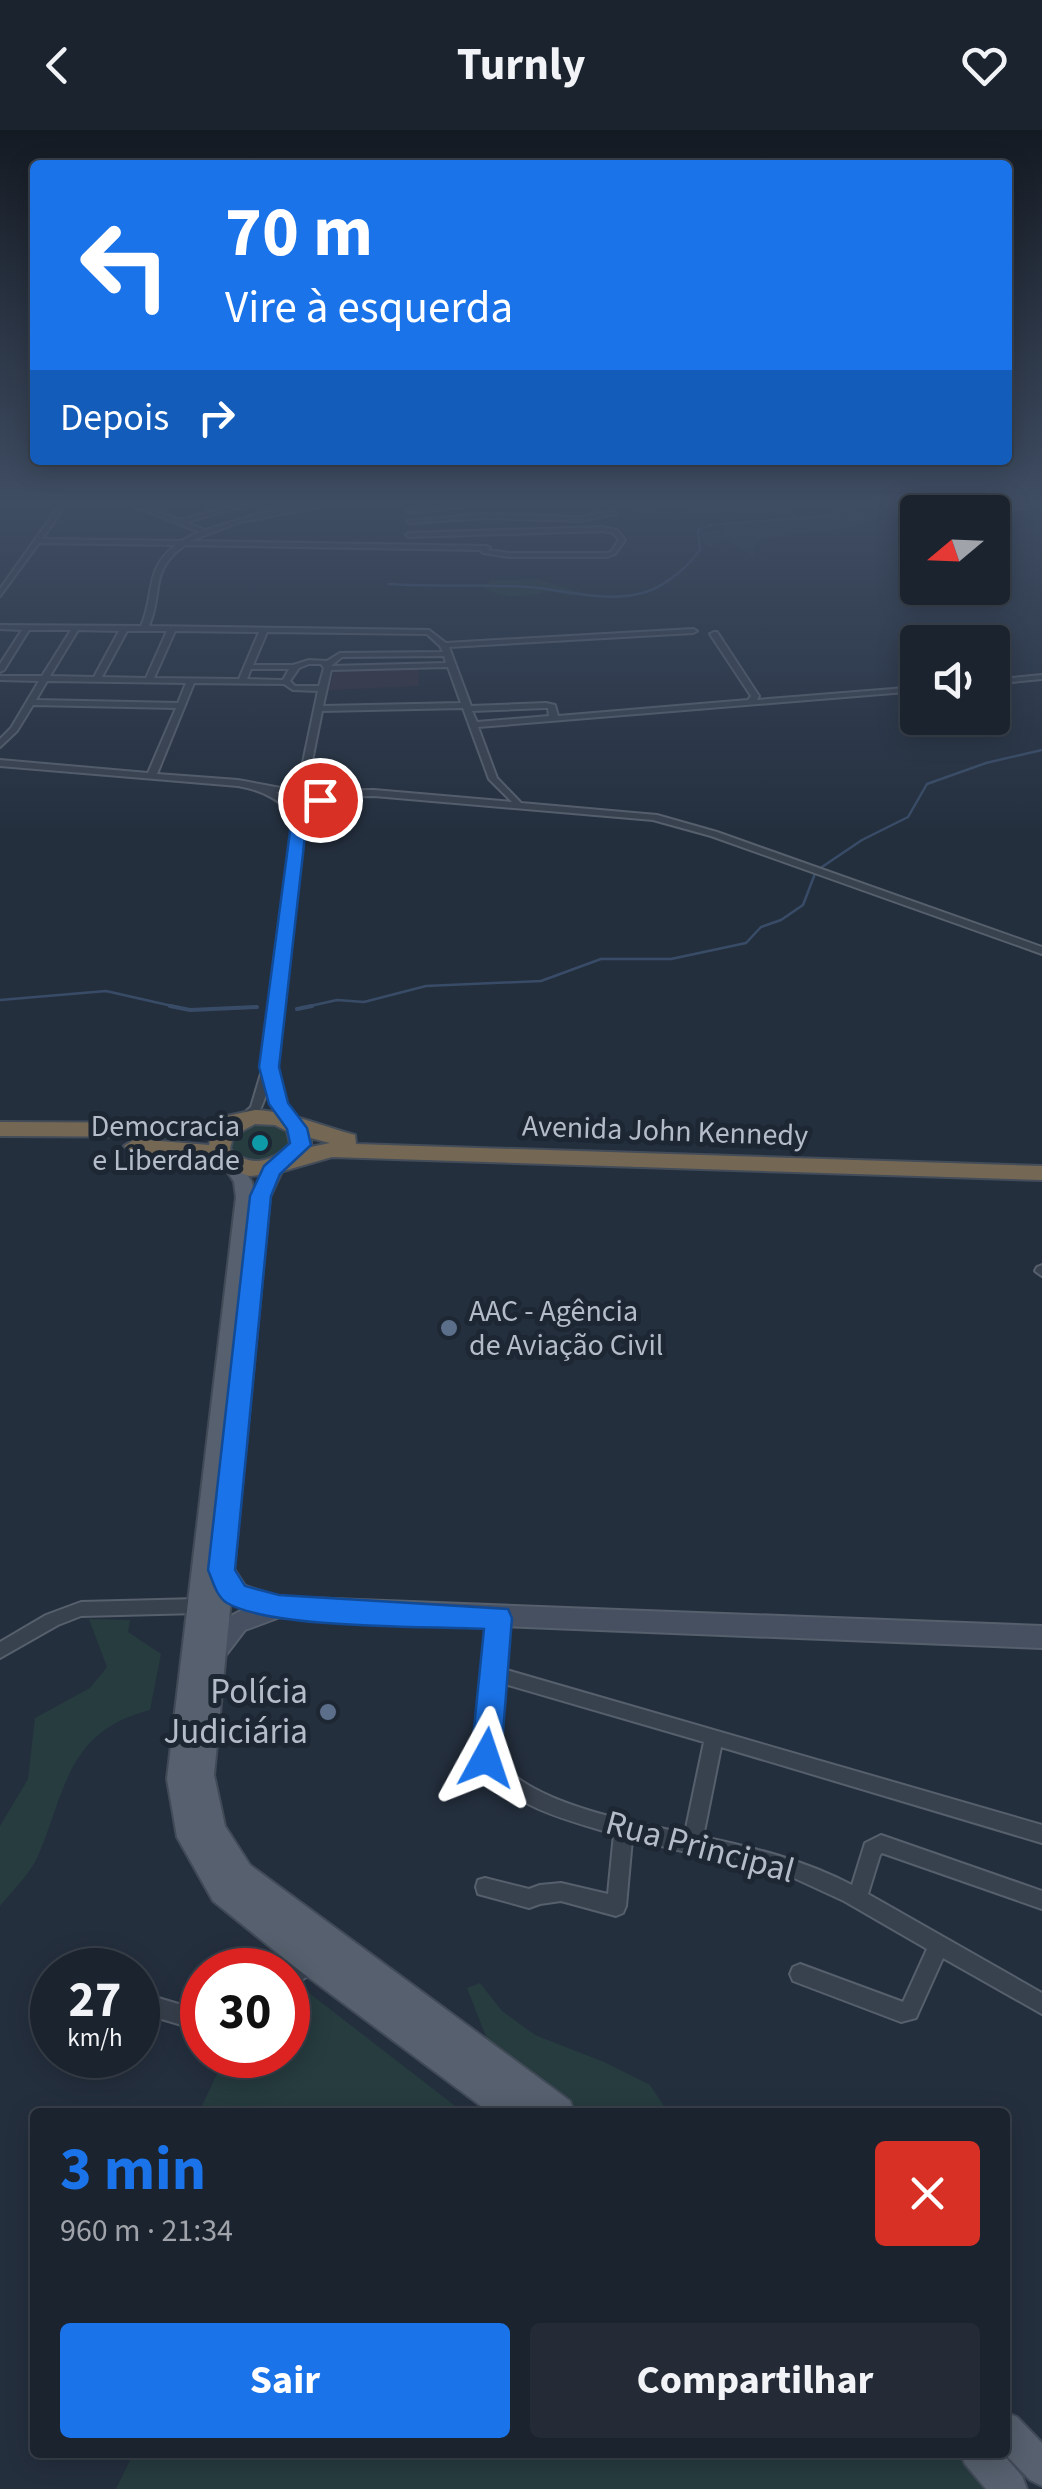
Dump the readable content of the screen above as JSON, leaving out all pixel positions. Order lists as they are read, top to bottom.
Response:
{
  "streets": {
    "highway": ["Avenida John Kennedy"],
    "street": ["Rua Principal"]
  },
  "places": ["Democracia e Liberdade", "AAC - Agência de Aviação Civil", "Polícia Judiciária"],
  "north": "left",
  "page": {
    "header": "Turnly",
    "turn": ["70 m", "Vire à esquerda"],
    "then": "Depois",
    "speed": "27 km/h",
    "limit": "30",
    "heading": ["3 min", "960 m · 21:34"],
    "buttons": ["Sair", "Compartilhar"]
  }
}
